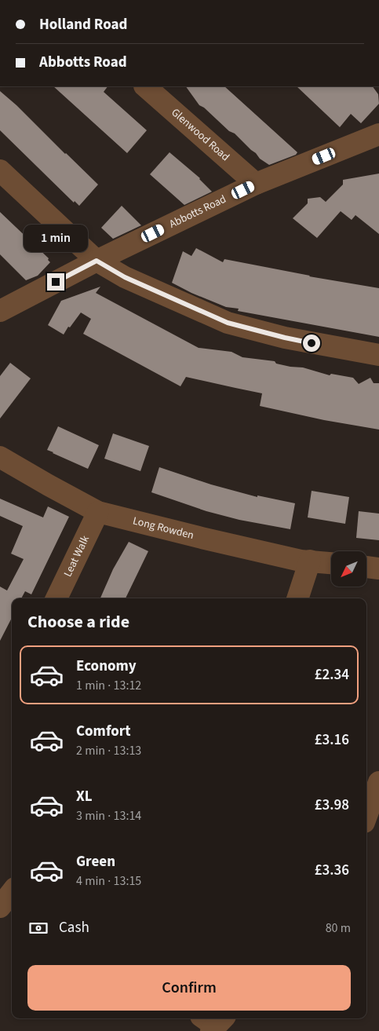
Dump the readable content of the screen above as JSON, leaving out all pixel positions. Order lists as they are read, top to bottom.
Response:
{
  "streets": {
    "street": [
      "Glenwood Road",
      "Abbotts Road",
      "Long Rowden",
      "Leat Walk"
    ]
  },
  "crossings": [
    ["Glenwood Road", "Abbotts Road"],
    ["Long Rowden", "Leat Walk"]
  ],
  "north": "bottom left",
  "page": {
    "banner": ["Holland Road", "Abbotts Road"],
    "bubble": "1 min",
    "heading": "Choose a ride",
    "list": [
      {
        "name": "Economy",
        "note": "1 min · 13:12",
        "value": "£2.34"
      },
      {
        "name": "Comfort",
        "note": "2 min · 13:13",
        "value": "£3.16"
      },
      {
        "name": "XL",
        "note": "3 min · 13:14",
        "value": "£3.98"
      },
      {
        "name": "Green",
        "note": "4 min · 13:15",
        "value": "£3.36"
      }
    ],
    "pay": ["Cash", "80 m"],
    "buttons": "Confirm"
  }
}
